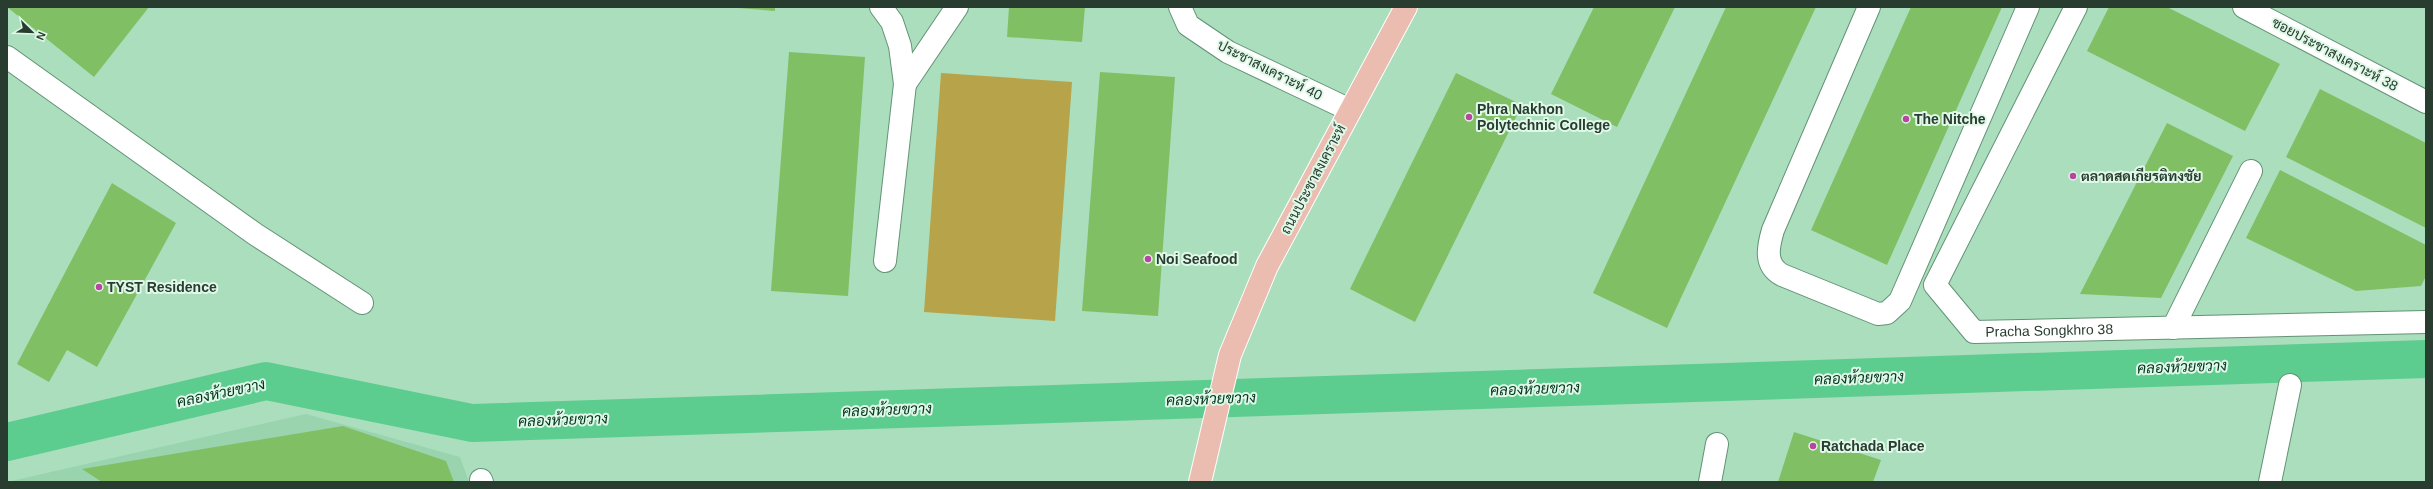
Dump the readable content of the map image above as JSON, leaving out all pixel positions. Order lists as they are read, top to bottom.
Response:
{
  "streets": {
    "main road": ["ถนนประชาสงเคราะห์"],
    "street": ["ซอยประชาสงเคราะห์ 38", "ประชาสงเคราะห์ 40", "Pracha Songkhro 38"]
  },
  "crossings": [
    ["ประชาสงเคราะห์ 40", "ถนนประชาสงเคราะห์"]
  ],
  "water": ["คลองห้วยขวาง"],
  "places": [
    "Phra Nakhon Polytechnic College",
    "The Nitche",
    "ตลาดสดเกียรติทงชัย",
    "Noi Seafood",
    "TYST Residence",
    "Ratchada Place"
  ],
  "north": "bottom right"
}
